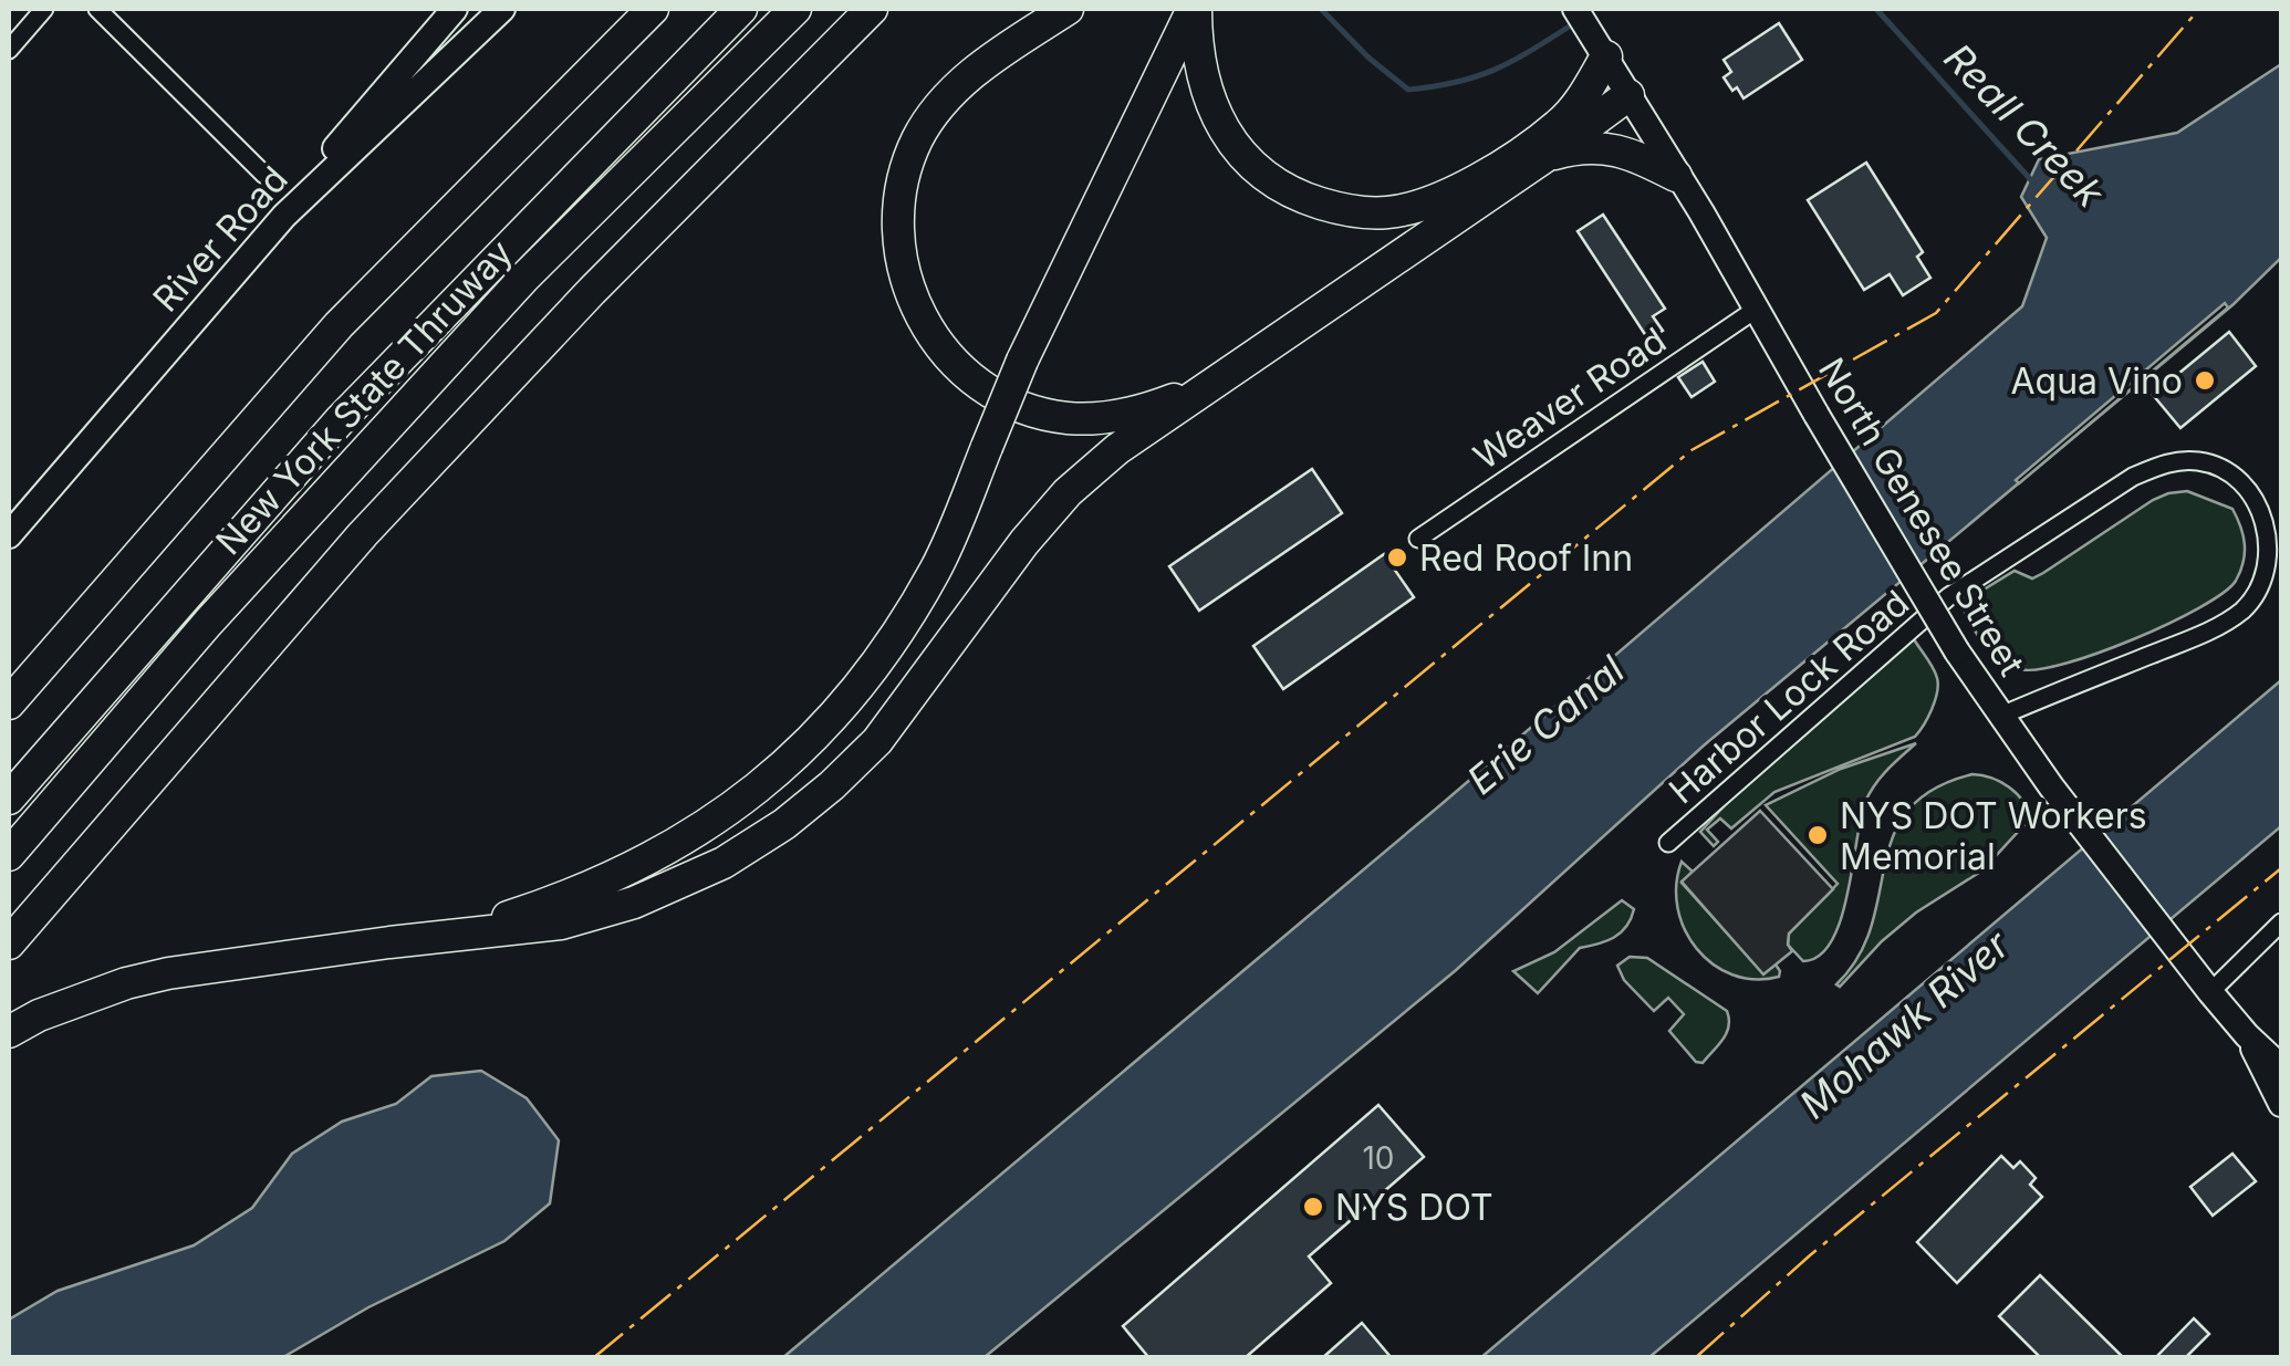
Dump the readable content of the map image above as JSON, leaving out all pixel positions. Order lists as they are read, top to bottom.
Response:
{
  "streets": {
    "highway": ["New York State Thruway"],
    "main road": ["River Road", "North Genesee Street"],
    "street": ["Weaver Road", "Harbor Lock Road"]
  },
  "crossings": [
    ["Weaver Road", "North Genesee Street"],
    ["North Genesee Street", "Harbor Lock Road"]
  ],
  "water": ["Reall Creek", "Erie Canal", "Mohawk River"],
  "places": [
    "Aqua Vino",
    "Red Roof Inn",
    "NYS DOT Workers Memorial",
    "NYS DOT"
  ],
  "house_numbers": ["10"]
}
